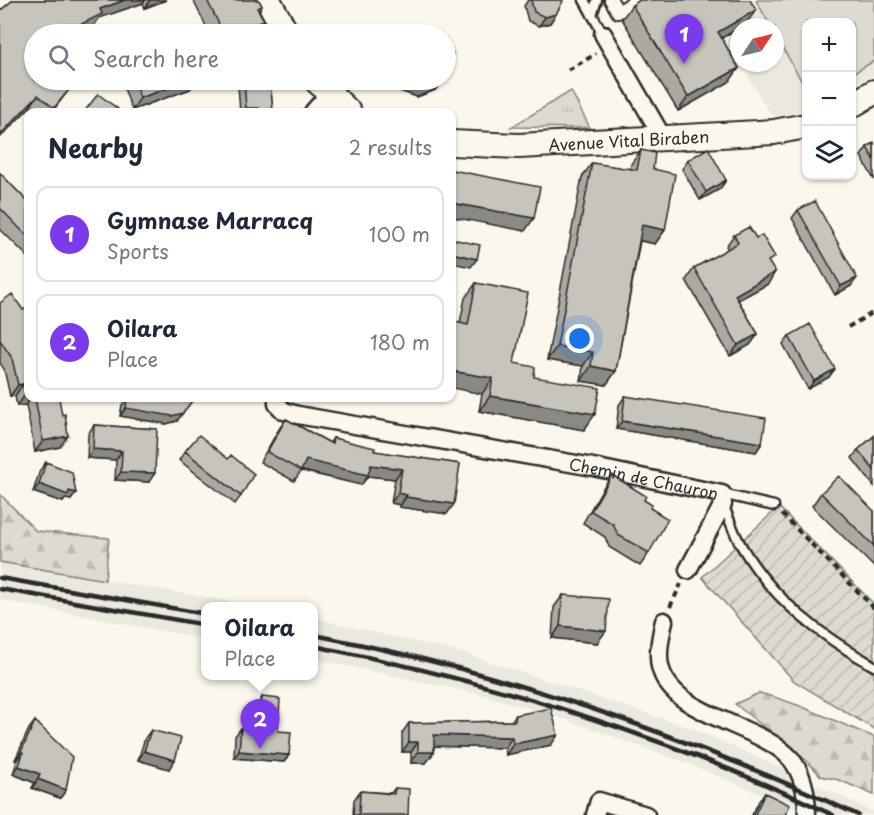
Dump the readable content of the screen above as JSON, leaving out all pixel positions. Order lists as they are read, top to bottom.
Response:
{
  "streets": {
    "main road": ["Avenue Vital Biraben"],
    "street": ["Chemin de Chauron"]
  },
  "north": "top right",
  "page": {
    "pins": ["1", "2"],
    "map_buttons": ["+", "−"],
    "search": "Search here",
    "heading": ["Nearby", "2 results"],
    "list": [
      {
        "mark": "1",
        "name": "Gymnase Marracq",
        "note": "Sports",
        "value": "100 m"
      },
      {
        "mark": "2",
        "name": "Oilara",
        "note": "Place",
        "value": "180 m"
      }
    ],
    "popup": ["Oilara", "Place"]
  }
}
